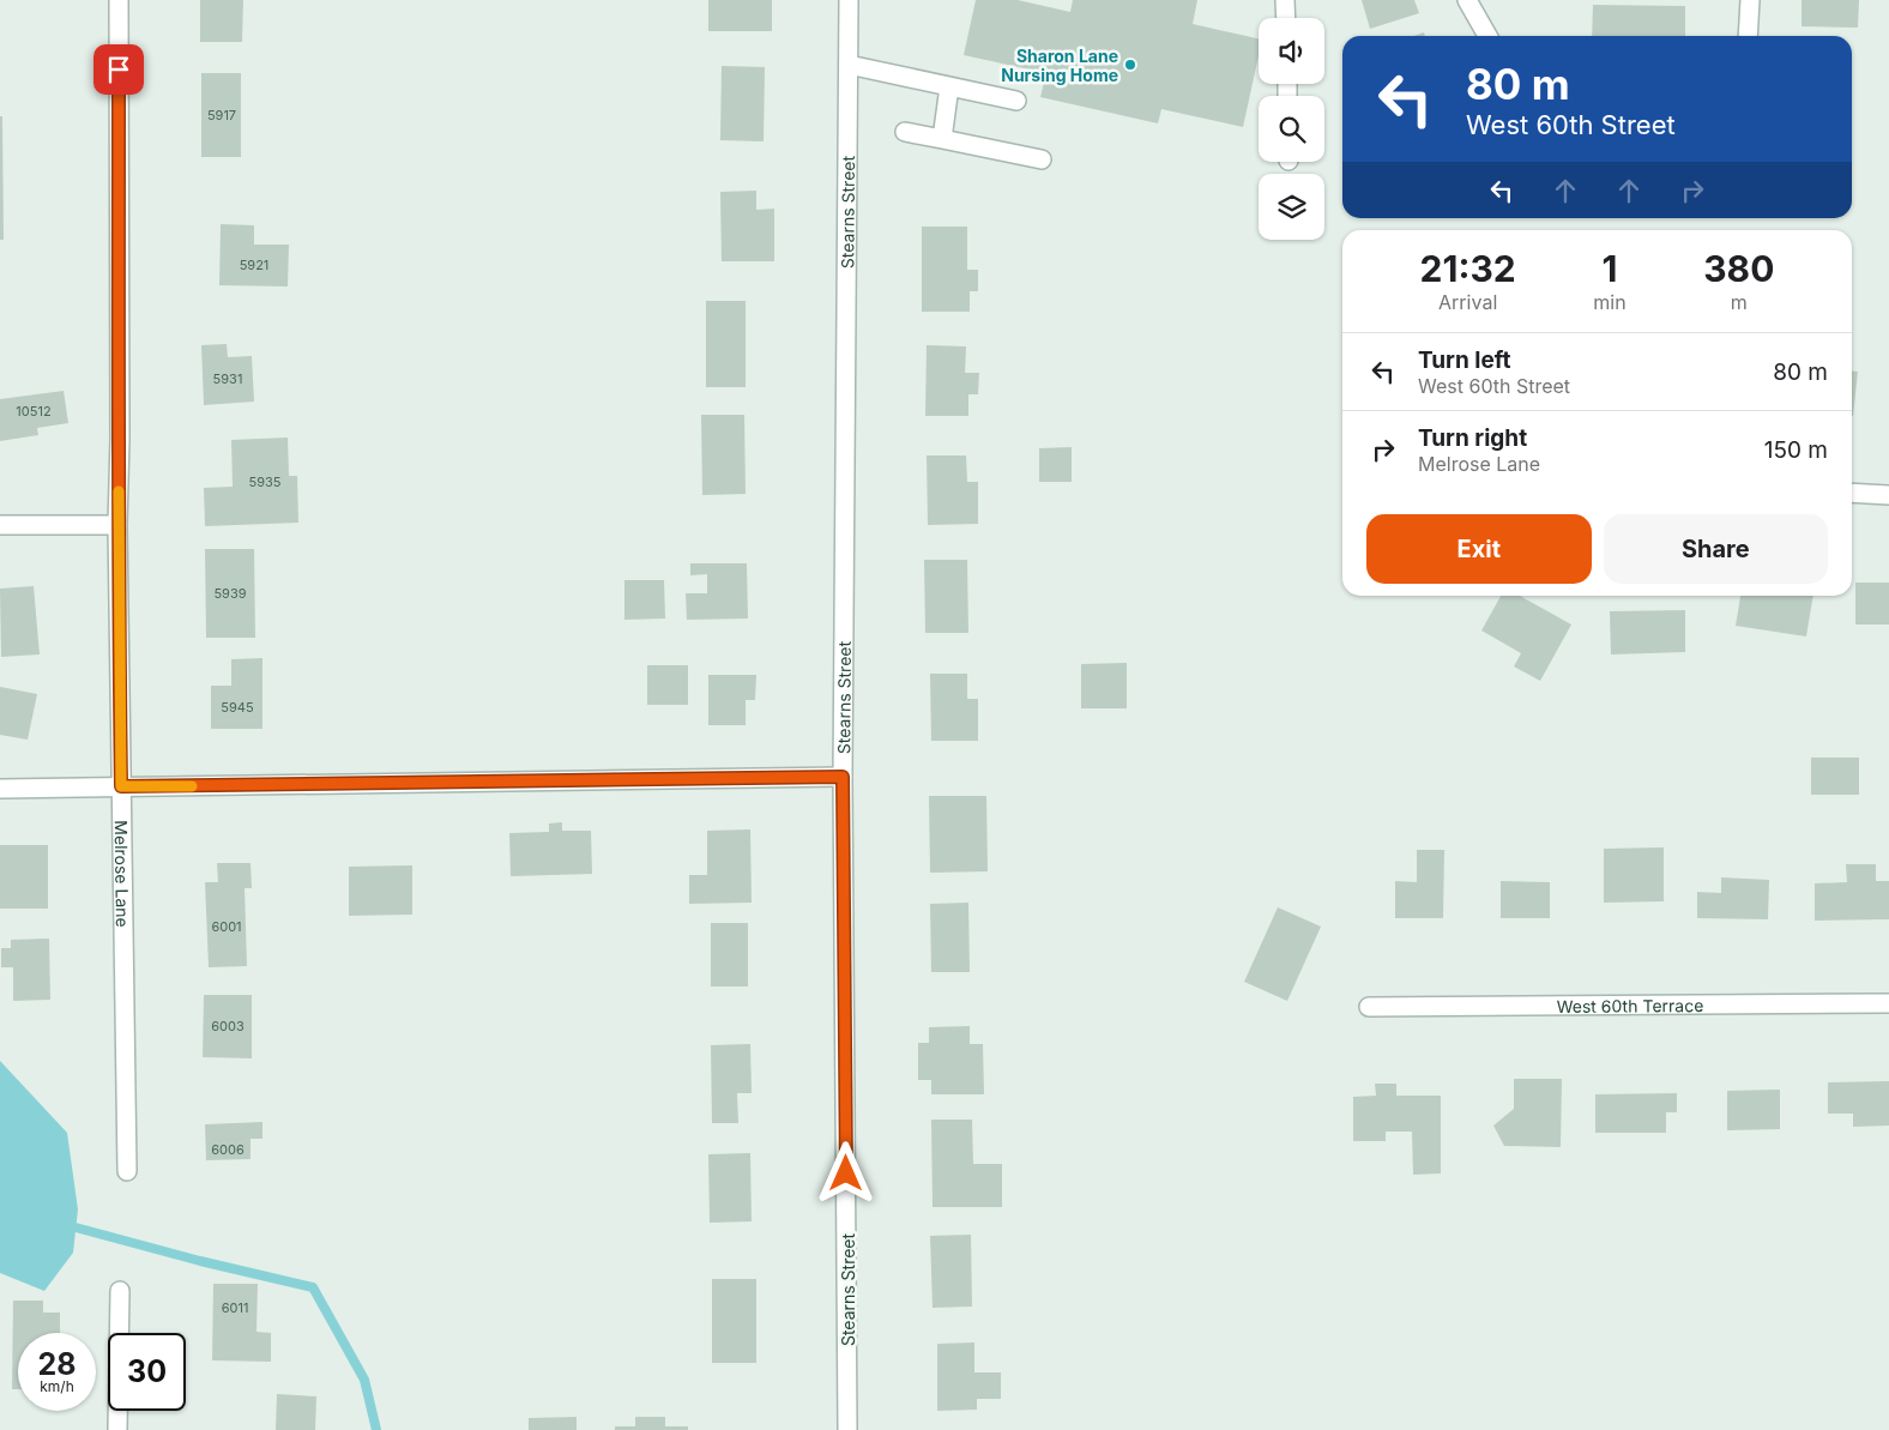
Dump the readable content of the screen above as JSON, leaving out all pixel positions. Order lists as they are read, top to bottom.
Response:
{
  "streets": {
    "street": ["Stearns Street", "Melrose Lane", "West 60th Terrace"]
  },
  "places": ["Sharon Lane Nursing Home"],
  "house_numbers": [
    "5917",
    "5921",
    "5931",
    "10512",
    "5935",
    "5939",
    "5945",
    "6001",
    "6003",
    "6006",
    "6011"
  ],
  "page": {
    "turn": ["80 m", "West 60th Street"],
    "eta": [
      "21:32",
      "Arrival",
      "1",
      "min",
      "380",
      "m"
    ],
    "list": [
      {
        "name": "Turn left",
        "note": "West 60th Street",
        "value": "80 m"
      },
      {
        "name": "Turn right",
        "note": "Melrose Lane",
        "value": "150 m"
      }
    ],
    "buttons": ["Exit", "Share"],
    "speed": "28 km/h",
    "limit": "30"
  }
}
